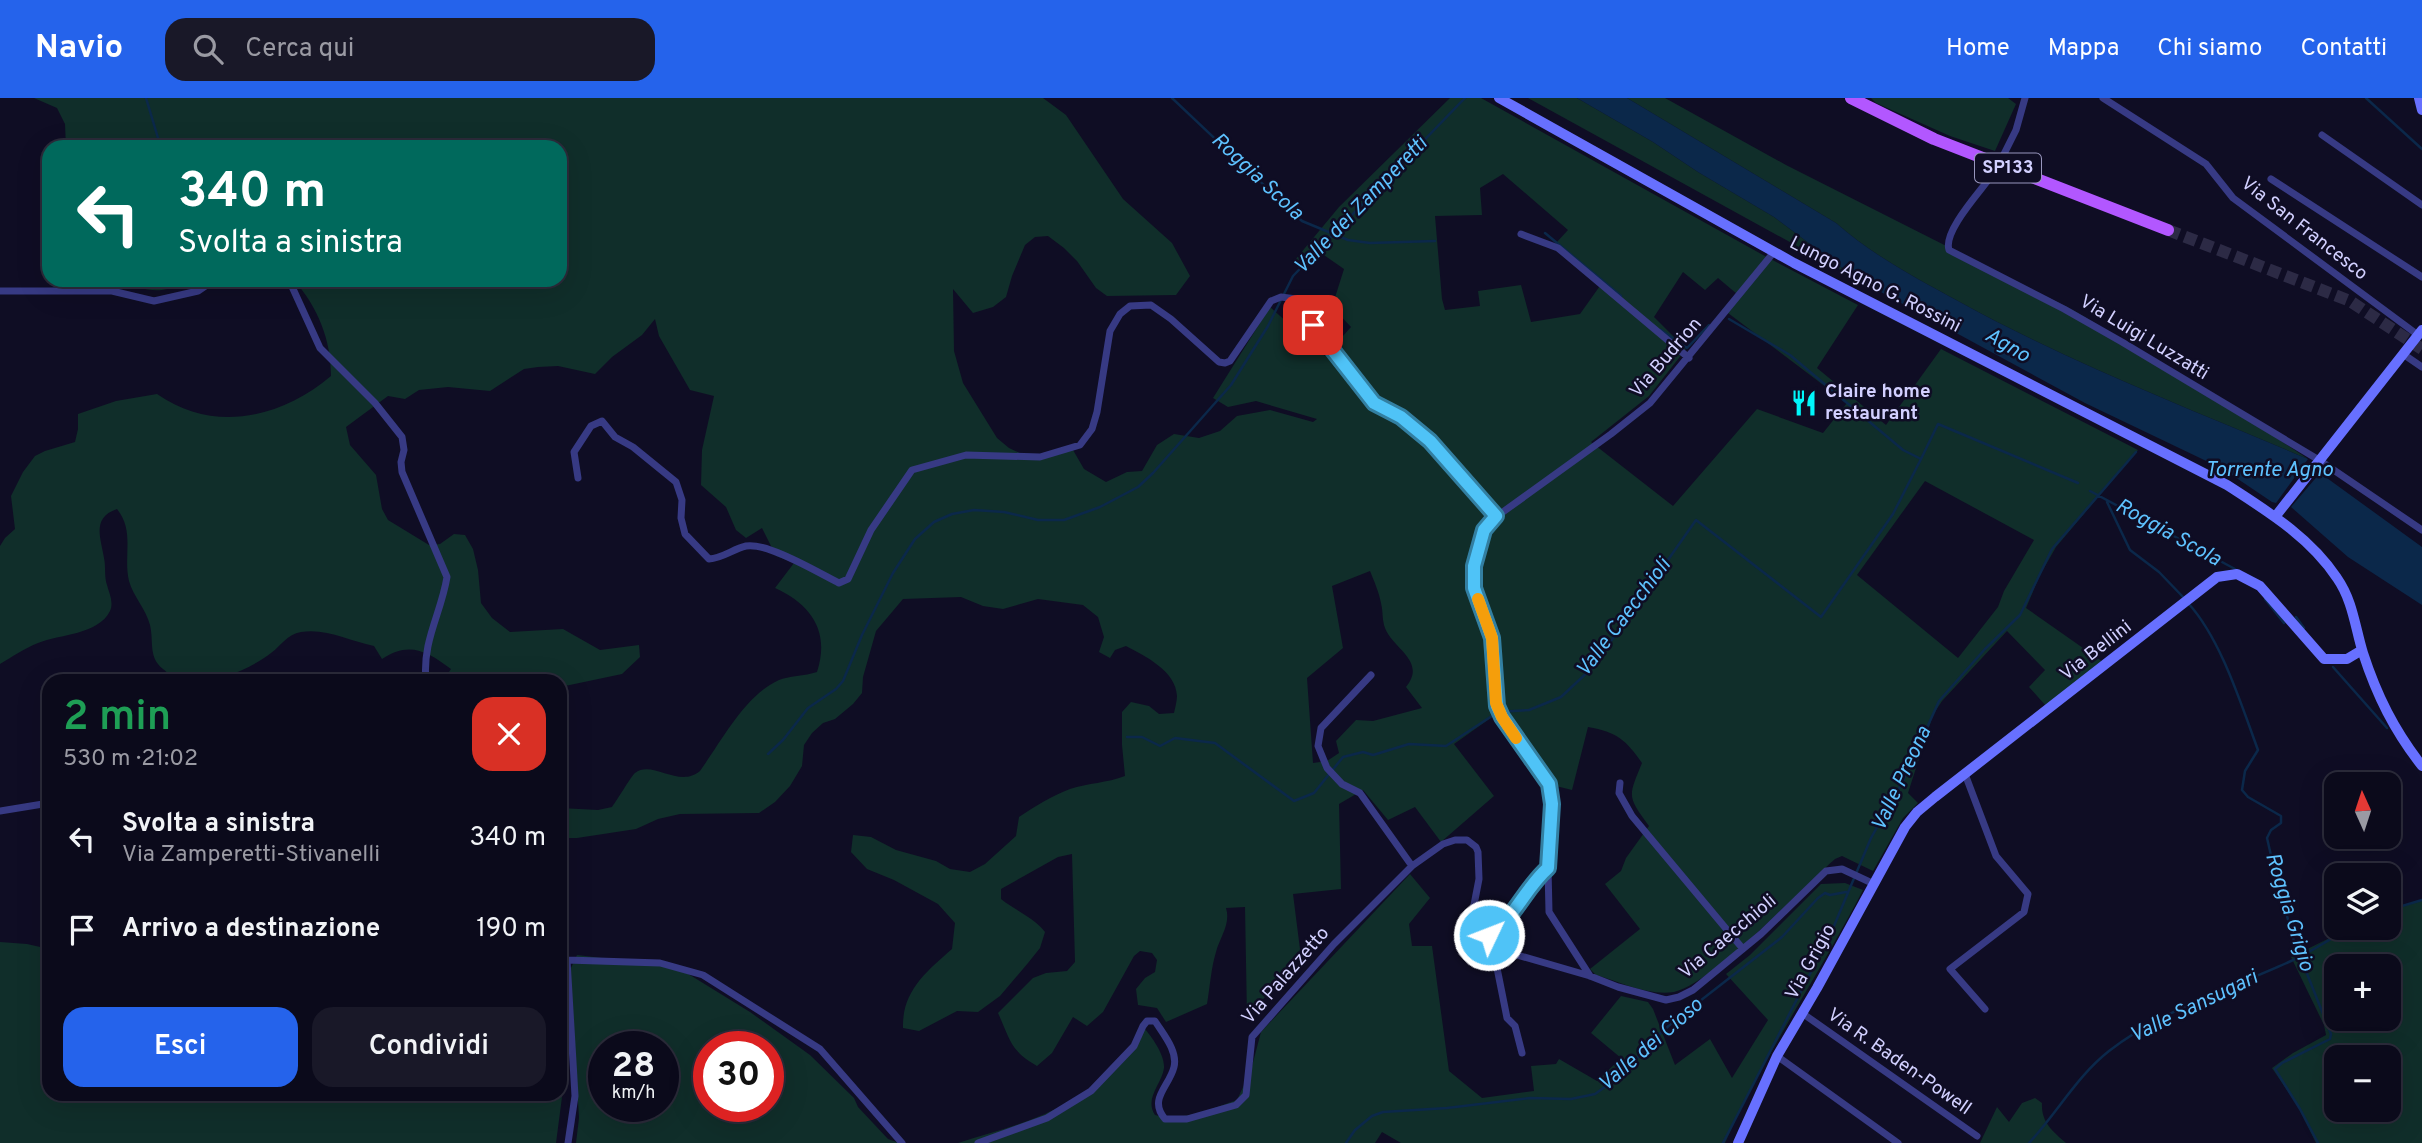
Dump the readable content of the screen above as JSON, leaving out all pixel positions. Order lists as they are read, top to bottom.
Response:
{
  "streets": {
    "main road": [
      "SP133",
      "Lungo Agno G. Rossini",
      "Via Bellini",
      "Via Grigio"
    ],
    "street": [
      "Via San Francesco",
      "Via Luigi Luzzatti",
      "Via Budrion",
      "Via Caecchioli",
      "Via Palazzetto",
      "Via R. Baden-Powell"
    ]
  },
  "crossings": [
    ["Lungo Agno G. Rossini", "Via Budrion"],
    ["Lungo Agno G. Rossini", "Via Bellini"],
    ["Via Bellini", "Via Caecchioli"],
    ["Via Bellini", "Via Grigio"],
    ["Via Caecchioli", "Via Grigio"],
    ["Via Grigio", "Via R. Baden-Powell"]
  ],
  "water": [
    "Roggia Scola",
    "Valle dei Zamperetti",
    "Agno",
    "Torrente Agno",
    "Valle Caecchioli",
    "Valle Preona",
    "Roggia Grigio",
    "Valle Sansugari",
    "Valle dei Cioso"
  ],
  "places": {
    "restaurant": ["Claire home restaurant"]
  },
  "north": "top",
  "page": {
    "header": "Navio",
    "search": "Cerca qui",
    "nav": [
      "Home",
      "Mappa",
      "Chi siamo",
      "Contatti"
    ],
    "turn": ["340 m", "Svolta a sinistra"],
    "heading": ["2 min", "530 m · 21:02"],
    "map_buttons": ["+", "−"],
    "list": [
      {
        "name": "Svolta a sinistra",
        "note": "Via Zamperetti-Stivanelli",
        "value": "340 m"
      },
      {
        "name": "Arrivo a destinazione",
        "value": "190 m"
      }
    ],
    "buttons": ["Esci", "Condividi"],
    "speed": "28 km/h",
    "limit": "30"
  }
}
